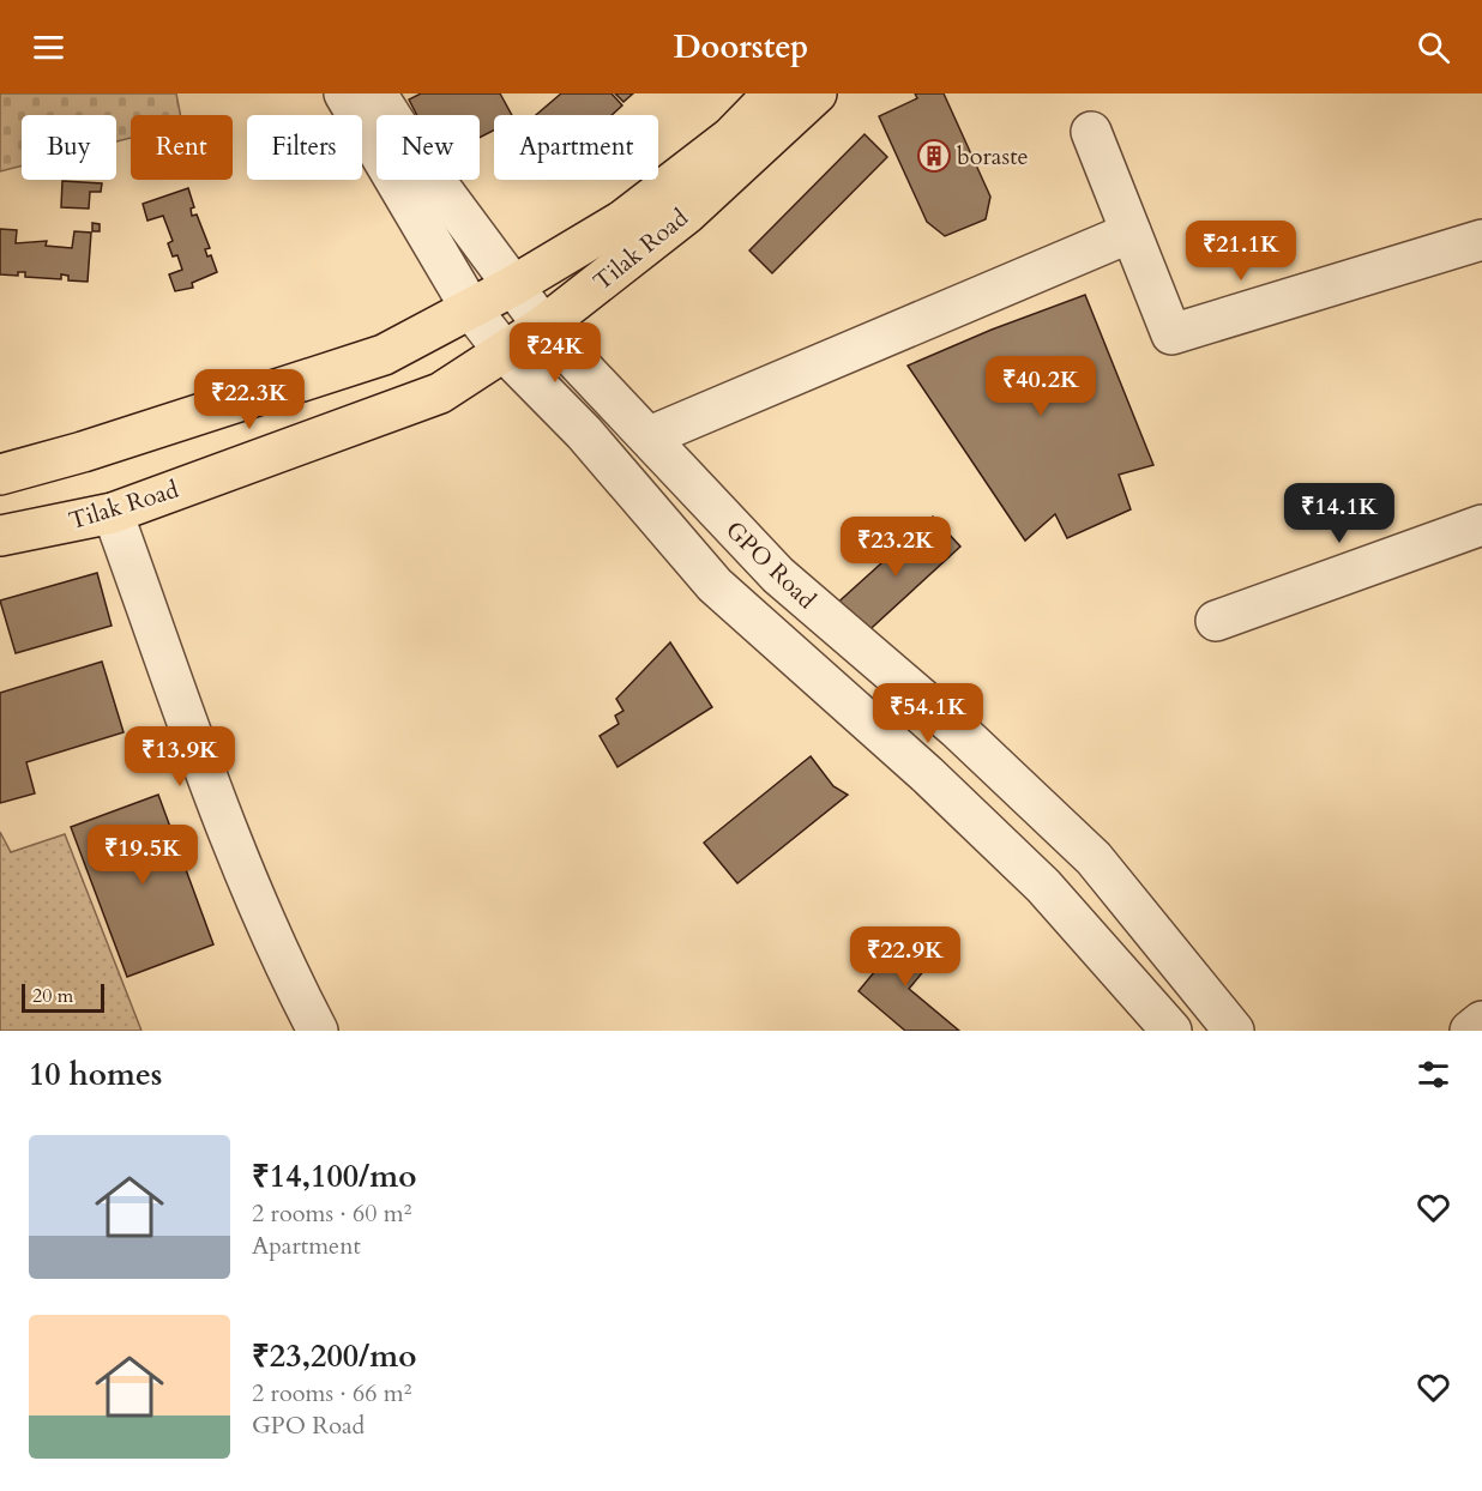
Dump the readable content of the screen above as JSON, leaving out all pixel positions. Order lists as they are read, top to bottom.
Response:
{
  "streets": {
    "main road": ["Tilak Road"],
    "street": ["GPO Road"]
  },
  "crossings": [
    ["Tilak Road", "GPO Road"]
  ],
  "places": {
    "building": ["boraste"]
  },
  "scale_bar": "20 m",
  "page": {
    "header": "Doorstep",
    "chip": [
      "Buy",
      "Rent",
      "Filters",
      "New",
      "Apartment"
    ],
    "price": [
      "₹21.1K",
      "₹24K",
      "₹40.2K",
      "₹22.3K",
      "₹14.1K",
      "₹23.2K",
      "₹54.1K",
      "₹13.9K",
      "₹19.5K",
      "₹22.9K"
    ],
    "scale": "20 m",
    "heading": "10 homes",
    "list": [
      {
        "name": "₹14,100/mo",
        "note": "2 rooms · 60 m² · Apartment"
      },
      {
        "name": "₹23,200/mo",
        "note": "2 rooms · 66 m² · GPO Road"
      }
    ]
  }
}
